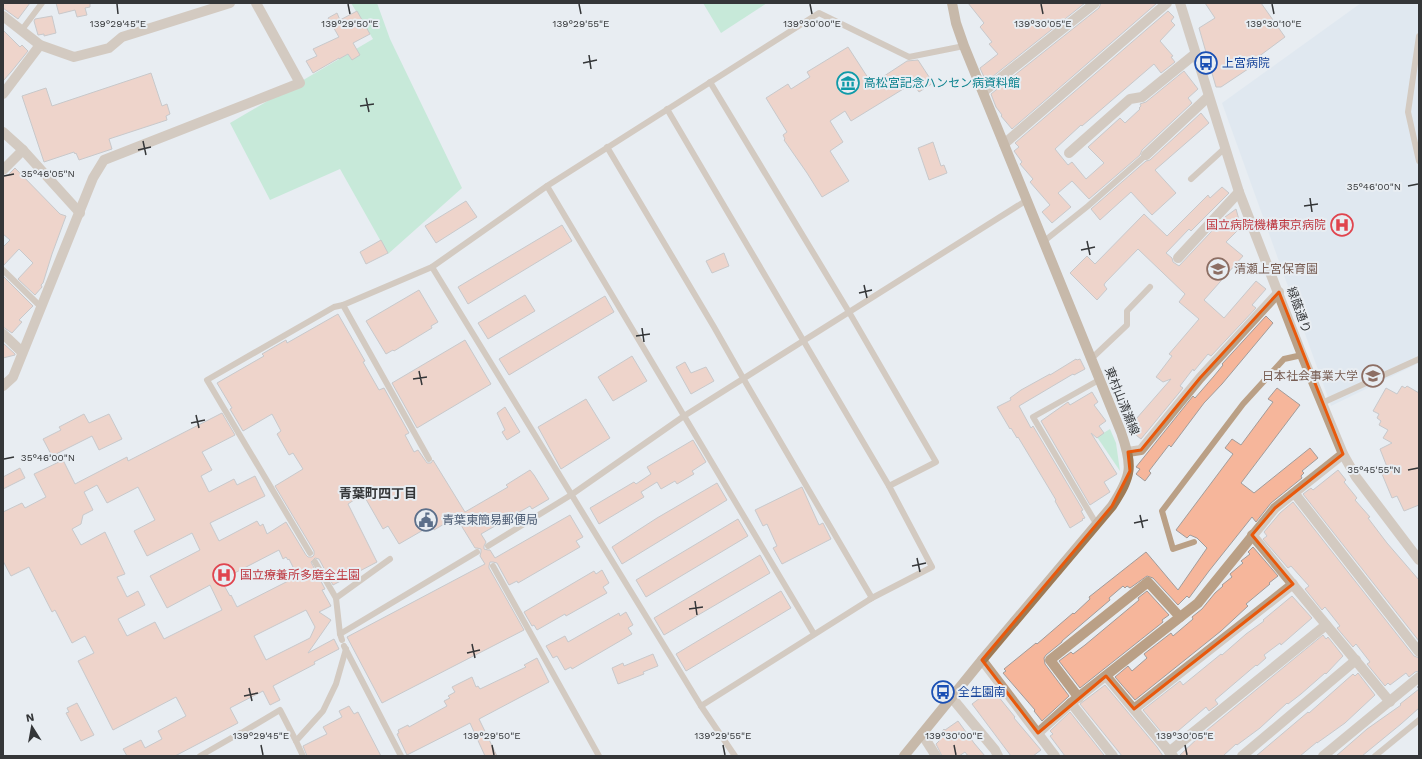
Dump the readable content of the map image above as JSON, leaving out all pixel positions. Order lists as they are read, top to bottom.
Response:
{
  "streets": {
    "main road": ["東村山清瀬線"],
    "street": ["緑蔭通り"]
  },
  "districts": ["青葉町四丁目"],
  "places": {
    "bus stop": ["上宮病院", "全生園南"],
    "museum": ["高松宮記念ハンセン病資料館"],
    "hospital": ["国立病院機構東京病院", "国立療養所多磨全生園"],
    "school or university": ["清瀬上宮保育園", "日本社会事業大学"],
    "public building": ["青葉東簡易郵便局"]
  },
  "north": "top",
  "coordinates": [
    "139°29'45\"E",
    "139°29'50\"E",
    "139°29'55\"E",
    "139°30'00\"E",
    "139°30'05\"E",
    "139°30'10\"E",
    "35°46'05\"N",
    "35°46'00\"N",
    "35°45'55\"N"
  ]
}
